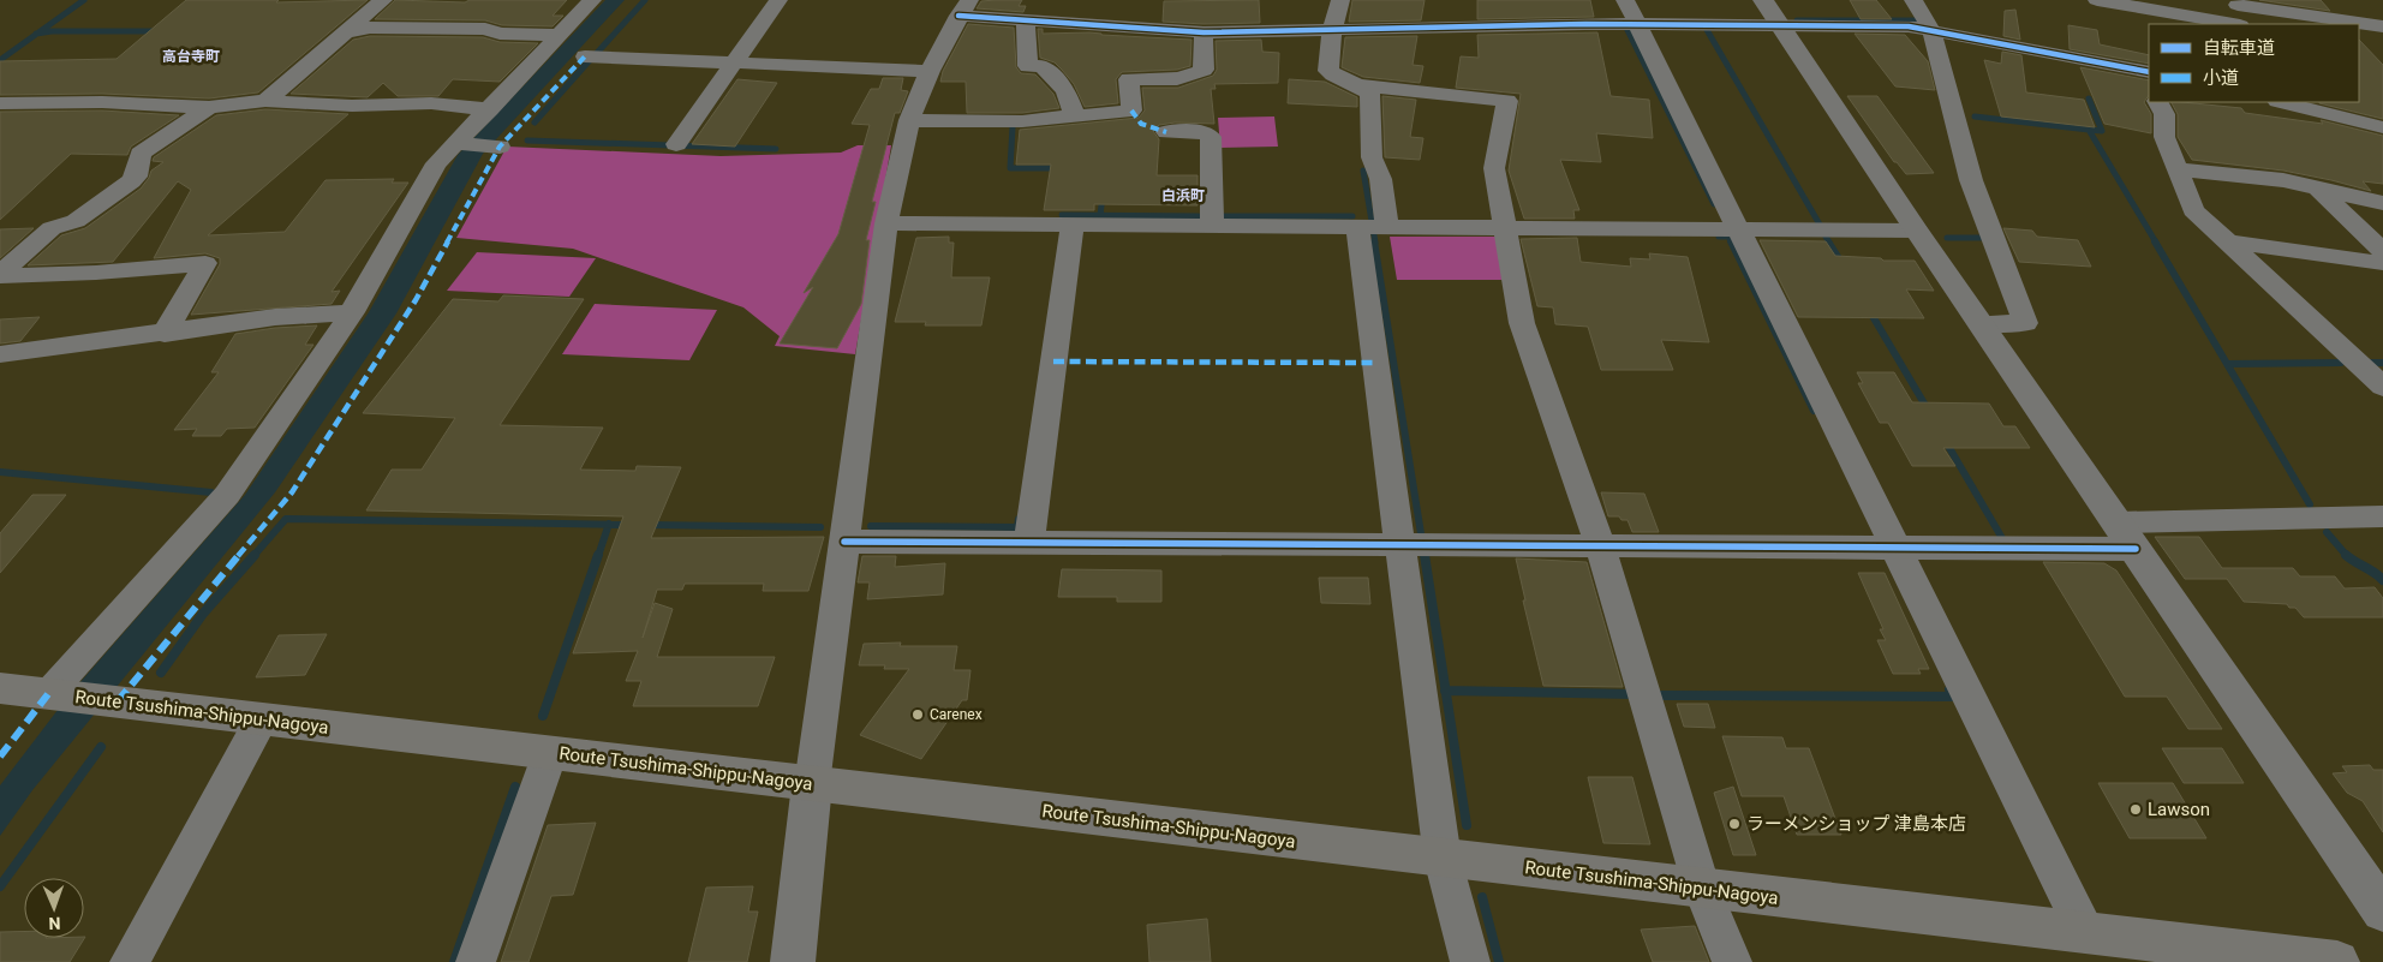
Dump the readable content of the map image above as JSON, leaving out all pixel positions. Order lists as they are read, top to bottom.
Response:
{
  "streets": {
    "main road": ["Route Tsushima-Shippu-Nagoya"]
  },
  "districts": ["高台寺町", "白浜町"],
  "places": ["Carenex", "Lawson", "ラーメンショップ 津島本店"],
  "legend": ["自転車道", "小道"],
  "north": "bottom"
}
